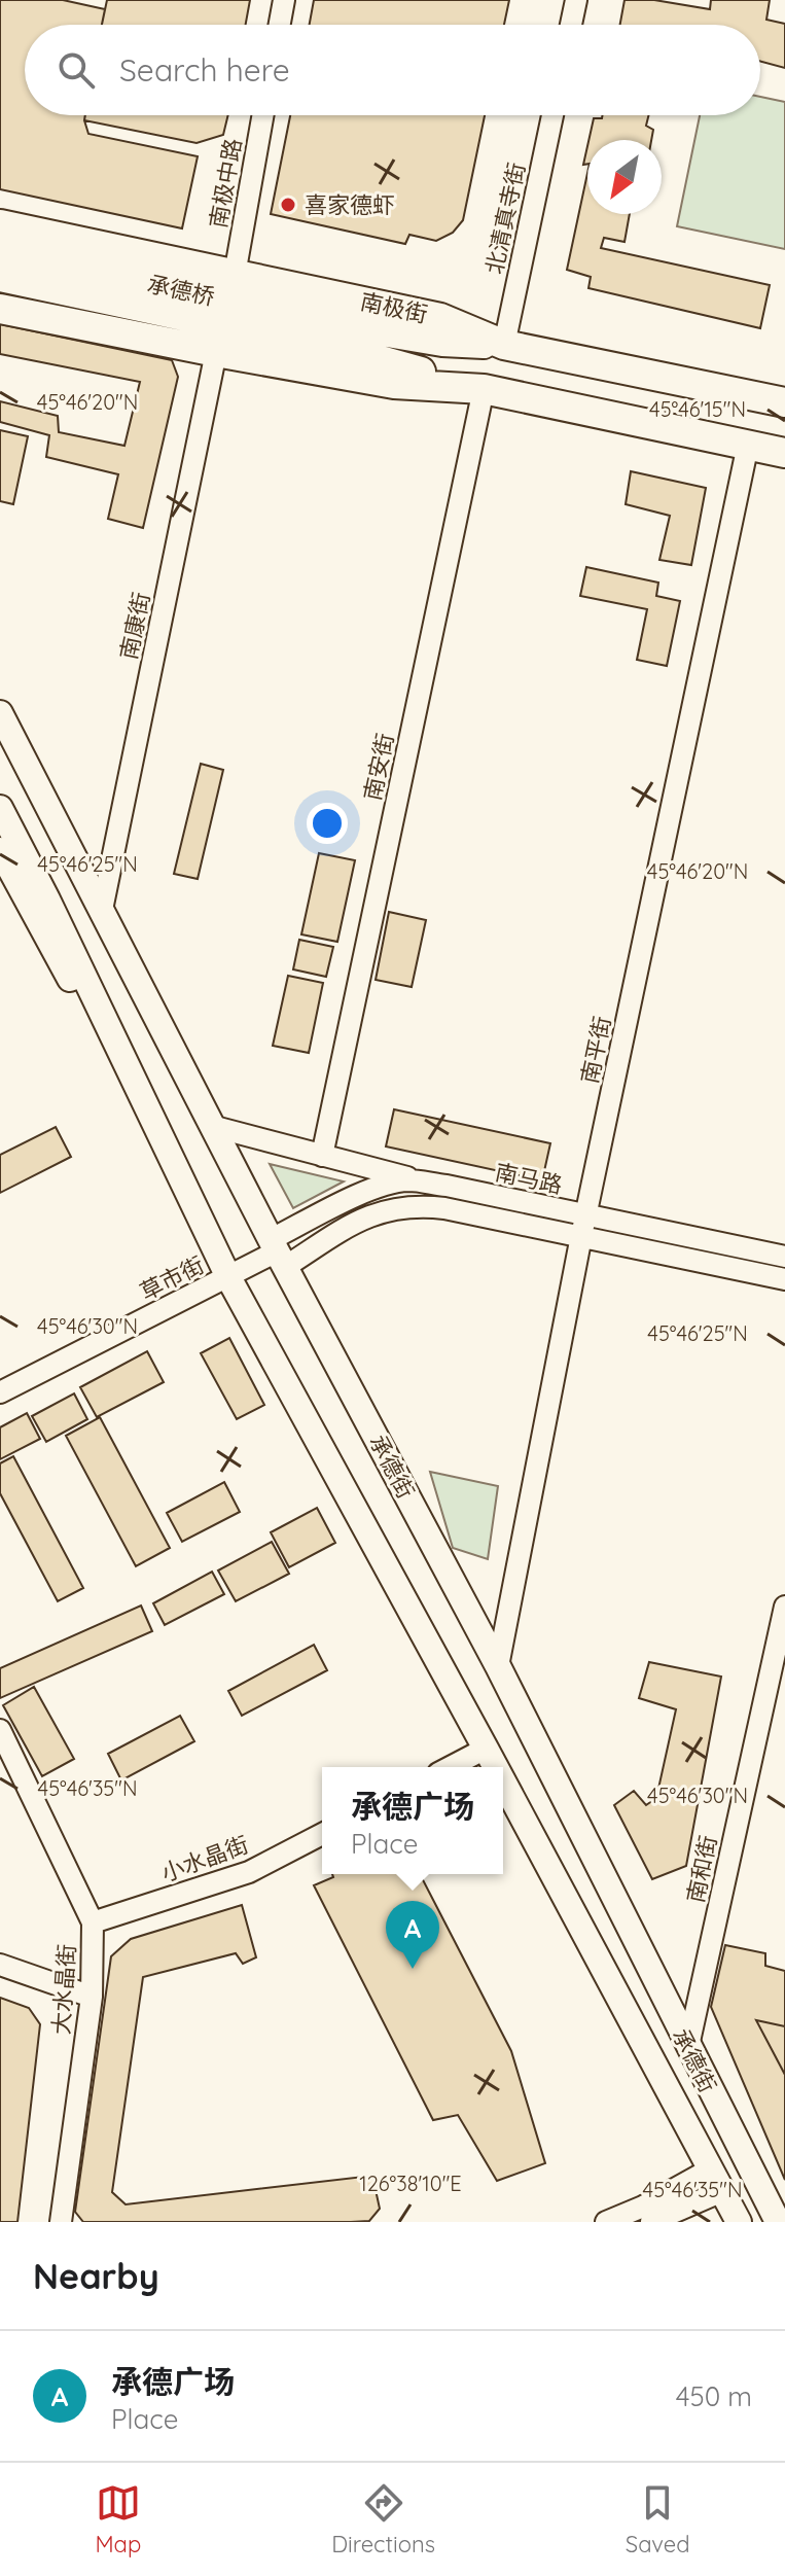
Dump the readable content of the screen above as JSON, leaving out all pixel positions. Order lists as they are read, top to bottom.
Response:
{
  "streets": {
    "highway": ["承德桥", "南极街"],
    "main road": ["承德街"],
    "street": [
      "南极中路",
      "北清真寺街",
      "南康街",
      "南安街",
      "南平街",
      "南马路",
      "草市街",
      "小水晶街",
      "南和街",
      "大水晶街"
    ]
  },
  "crossings": [
    ["南极中路", "南极街"],
    ["北清真寺街", "南极街"],
    ["南康街", "承德街"],
    ["南平街", "南马路"],
    ["南平街", "承德街"],
    ["南马路", "草市街"],
    ["南马路", "承德街"],
    ["草市街", "承德街"],
    ["承德街", "南和街"],
    ["小水晶街", "大水晶街"]
  ],
  "places": ["喜家德虾"],
  "north": "bottom left",
  "page": {
    "search": "Search here",
    "popup": ["承德广场", "Place"],
    "pins": "A",
    "heading": "Nearby",
    "list": [
      {
        "mark": "A",
        "name": "承德广场",
        "note": "Place",
        "value": "450 m"
      }
    ],
    "nav": ["Map", "Directions", "Saved"]
  },
  "coordinates": [
    "45°46'20\"N",
    "45°46'15\"N",
    "45°46'25\"N",
    "45°46'30\"N",
    "45°46'35\"N",
    "126°38'10\"E"
  ]
}
